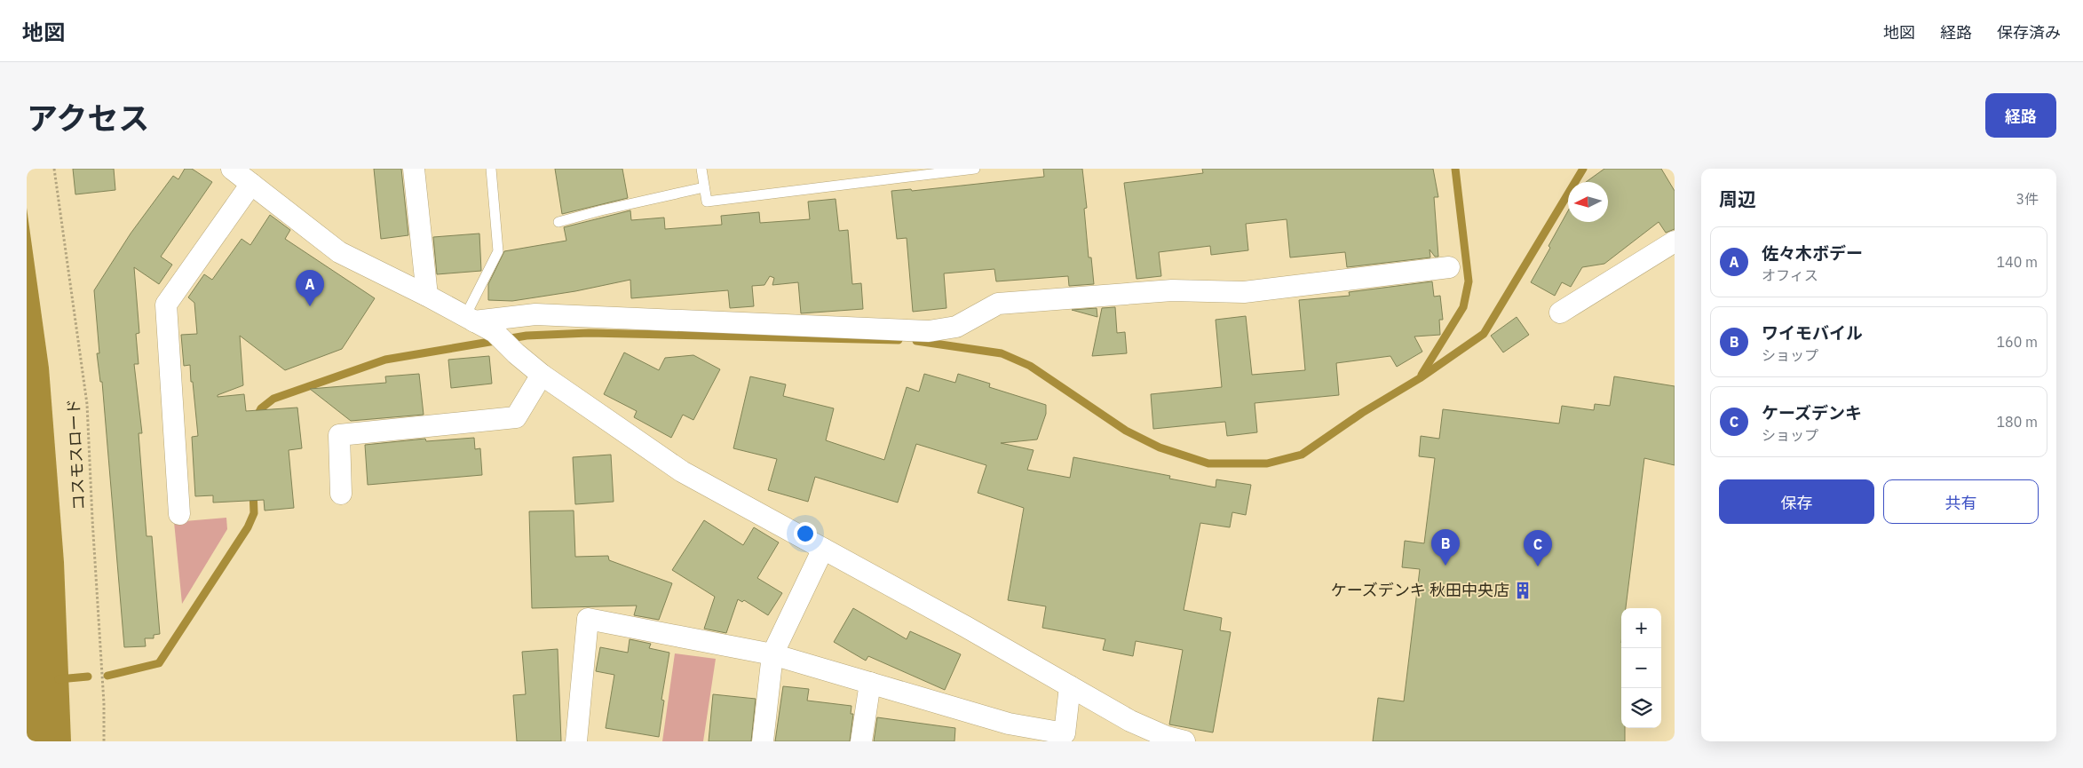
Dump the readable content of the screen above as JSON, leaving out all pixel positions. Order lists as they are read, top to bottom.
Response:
{
  "streets": {
    "path": ["コスモスロード"]
  },
  "places": {
    "building": ["ケーズデンキ 秋田中央店"]
  },
  "north": "left",
  "page": {
    "header": "地図",
    "nav": ["地図", "経路", "保存済み"],
    "title": "アクセス",
    "buttons": [
      "経路",
      ["保存", "共有"]
    ],
    "heading": ["周辺", "3件"],
    "list": [
      {
        "mark": "A",
        "name": "佐々木ボデー",
        "note": "オフィス",
        "value": "140 m"
      },
      {
        "mark": "B",
        "name": "ワイモバイル",
        "note": "ショップ",
        "value": "160 m"
      },
      {
        "mark": "C",
        "name": "ケーズデンキ",
        "note": "ショップ",
        "value": "180 m"
      }
    ],
    "pins": ["A", "B", "C"],
    "map_buttons": ["+", "−"]
  }
}
